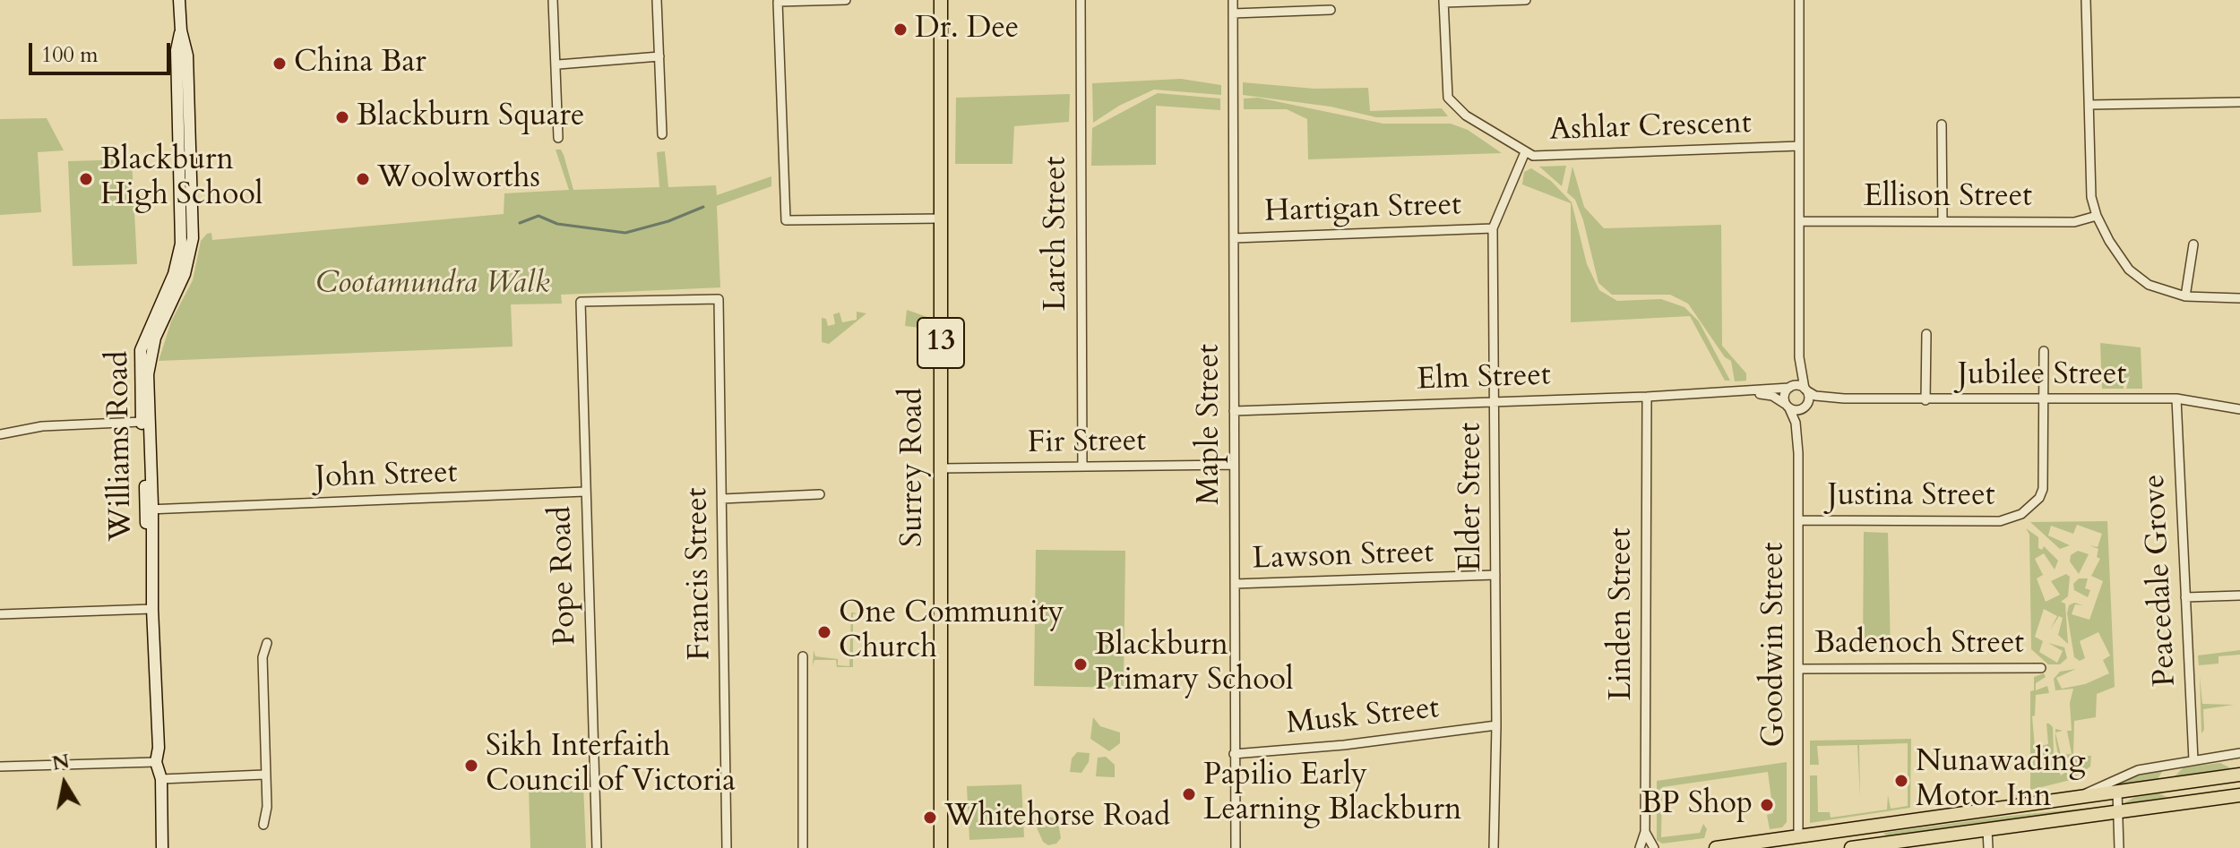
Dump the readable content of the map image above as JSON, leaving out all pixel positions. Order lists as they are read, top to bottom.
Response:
{
  "streets": {
    "main road": ["13", "Williams Road", "Surrey Road"],
    "street": [
      "Ashlar Crescent",
      "Ellison Street",
      "Hartigan Street",
      "Larch Street",
      "Jubilee Street",
      "Elm Street",
      "Maple Street",
      "Fir Street",
      "John Street",
      "Elder Street",
      "Justina Street",
      "Lawson Street",
      "Francis Street",
      "Pope Road",
      "Peacedale Grove",
      "Linden Street",
      "Goodwin Street",
      "Badenoch Street",
      "Musk Street"
    ]
  },
  "crossings": [
    ["Ashlar Crescent", "Elder Street"],
    ["Hartigan Street", "Maple Street"],
    ["Hartigan Street", "Elder Street"],
    ["Larch Street", "Fir Street"],
    ["Jubilee Street", "Elm Street"],
    ["Jubilee Street", "Justina Street"],
    ["Jubilee Street", "Peacedale Grove"],
    ["Jubilee Street", "Goodwin Street"],
    ["Elm Street", "Maple Street"],
    ["Elm Street", "Elder Street"],
    ["Elm Street", "Linden Street"],
    ["Elm Street", "Goodwin Street"],
    ["Maple Street", "Fir Street"],
    ["Maple Street", "Lawson Street"],
    ["Maple Street", "Musk Street"],
    ["Fir Street", "Surrey Road"],
    ["Williams Road", "John Street"],
    ["John Street", "Pope Road"],
    ["Elder Street", "Lawson Street"],
    ["Elder Street", "Musk Street"],
    ["Justina Street", "Goodwin Street"],
    ["Francis Street", "Pope Road"],
    ["Goodwin Street", "Badenoch Street"]
  ],
  "parks": ["Cootamundra Walk"],
  "places": [
    "Dr. Dee",
    "China Bar",
    "Blackburn Square",
    "Blackburn High School",
    "Woolworths",
    "One Community Church",
    "Blackburn Primary School",
    "Sikh Interfaith Council of Victoria",
    "Nunawading Motor Inn",
    "Papilio Early Learning Blackburn",
    "BP Shop",
    "Whitehorse Road"
  ],
  "scale_bar": "100 m",
  "north": "top"
}
